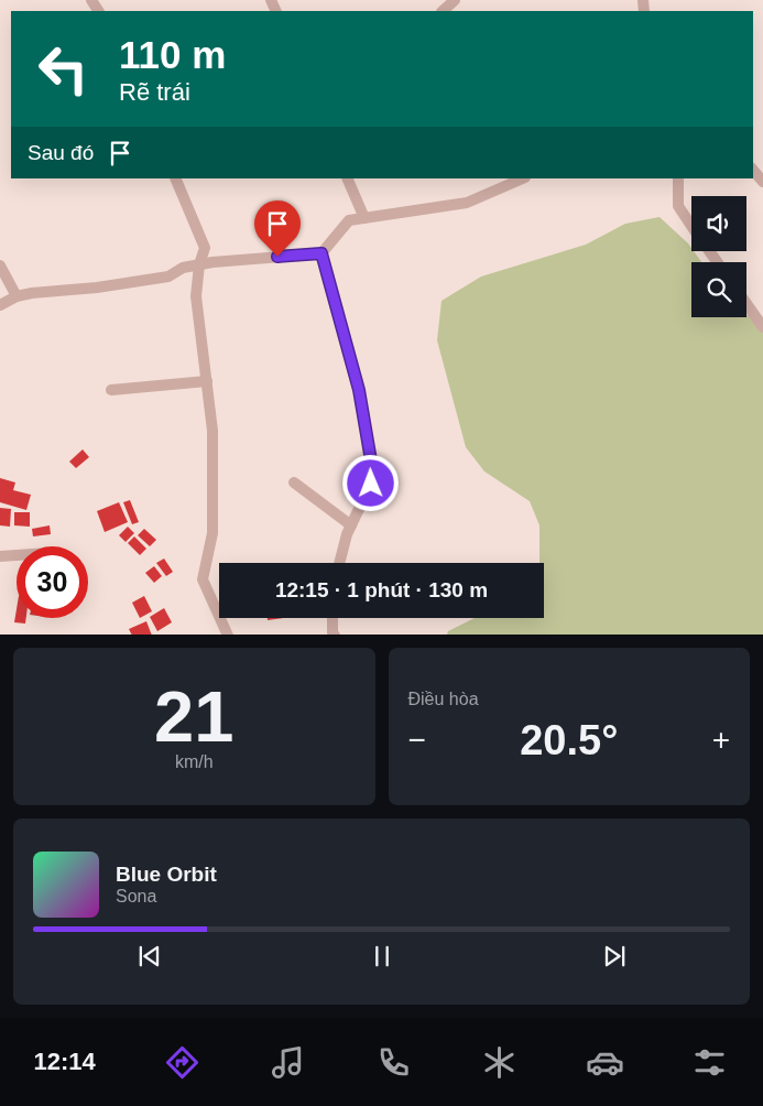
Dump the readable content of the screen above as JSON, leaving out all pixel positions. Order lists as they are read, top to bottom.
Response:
{
  "page": {
    "turn": ["110 m", "Rẽ trái"],
    "then": "Sau đó",
    "limit": "30",
    "trip": "12:15 · 1 phút · 130 m",
    "tile": [
      ["21", "km/h"],
      "Điều hòa"
    ],
    "heat": ["−", "20.5°", "+"],
    "song": ["Blue Orbit", "Sona"],
    "tabs": "12:14"
  }
}
